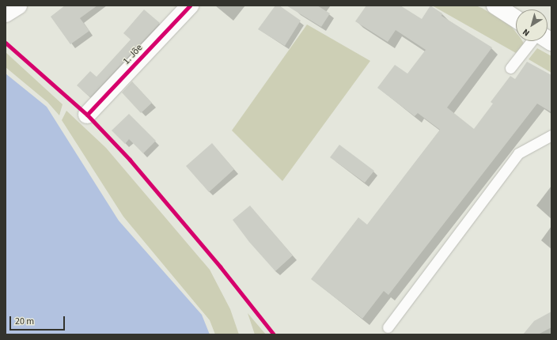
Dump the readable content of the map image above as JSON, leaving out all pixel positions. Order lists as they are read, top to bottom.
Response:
{
  "streets": {
    "street": ["1. Jõe"]
  },
  "scale_bar": "20 m",
  "north": "bottom left"
}
